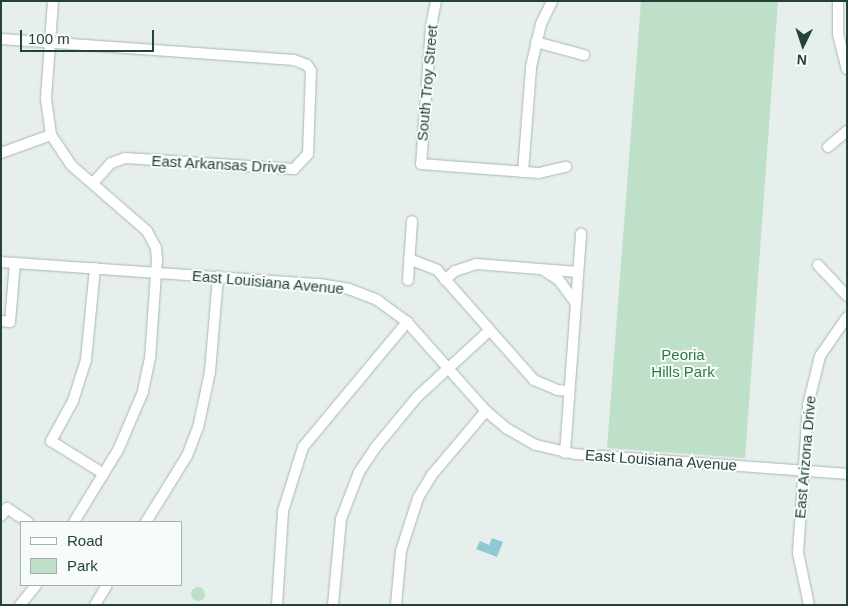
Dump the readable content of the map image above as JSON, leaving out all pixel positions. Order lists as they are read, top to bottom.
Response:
{
  "streets": {
    "street": [
      "South Troy Street",
      "East Arkansas Drive",
      "East Louisiana Avenue",
      "East Arizona Drive"
    ]
  },
  "crossings": [
    ["East Louisiana Avenue", "East Arizona Drive"]
  ],
  "parks": ["Peoria Hills Park"],
  "legend": ["Road", "Park"],
  "scale_bar": "100 m",
  "north": "bottom"
}
